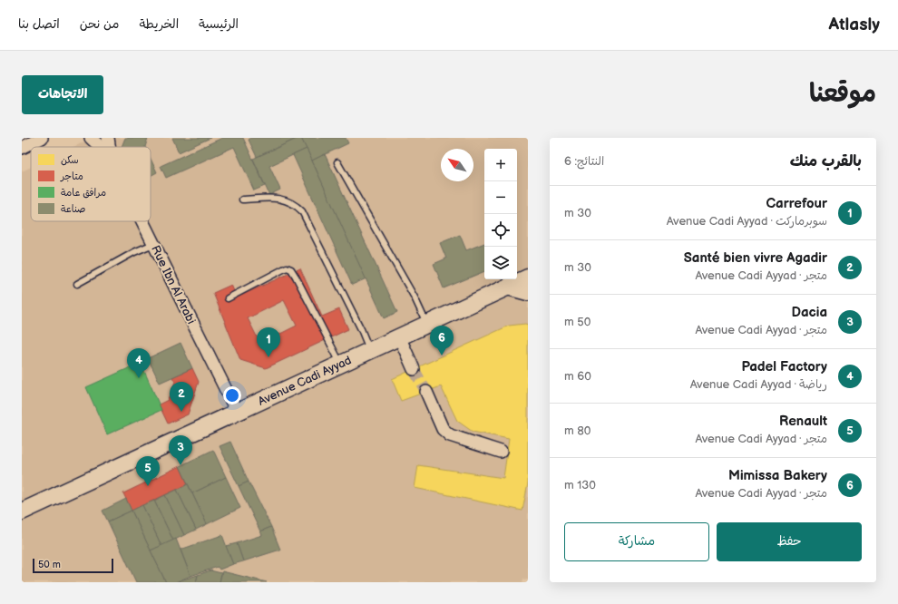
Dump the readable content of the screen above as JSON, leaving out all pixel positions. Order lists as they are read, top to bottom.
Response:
{
  "streets": {
    "main road": ["Avenue Cadi Ayyad"],
    "street": ["Rue Ibn Al Arabi"]
  },
  "crossings": [
    ["Rue Ibn Al Arabi", "Avenue Cadi Ayyad"]
  ],
  "legend": [
    "سكن",
    "متاجر",
    "مرافق عامة",
    "صناعة"
  ],
  "scale_bar": "50 m",
  "north": "top left",
  "page": {
    "header": "Atlasly",
    "nav": [
      "الرئيسية",
      "الخريطة",
      "من نحن",
      "اتصل بنا"
    ],
    "title": "موقعنا",
    "buttons": [
      "الاتجاهات",
      ["حفظ", "مشاركة"]
    ],
    "heading": ["بالقرب منك", "النتائج: 6"],
    "map_buttons": ["+", "−"],
    "list": [
      {
        "mark": "1",
        "name": "Carrefour",
        "note": "سوبرماركت · Avenue Cadi Ayyad",
        "value": "30 m"
      },
      {
        "mark": "2",
        "name": "Santé bien vivre Agadir",
        "note": "متجر · Avenue Cadi Ayyad",
        "value": "30 m"
      },
      {
        "mark": "3",
        "name": "Dacia",
        "note": "متجر · Avenue Cadi Ayyad",
        "value": "50 m"
      },
      {
        "mark": "4",
        "name": "Padel Factory",
        "note": "رياضة · Avenue Cadi Ayyad",
        "value": "60 m"
      },
      {
        "mark": "5",
        "name": "Renault",
        "note": "متجر · Avenue Cadi Ayyad",
        "value": "80 m"
      },
      {
        "mark": "6",
        "name": "Mimissa Bakery",
        "note": "متجر · Avenue Cadi Ayyad",
        "value": "130 m"
      }
    ],
    "pins": [
      "6",
      "1",
      "4",
      "2",
      "3",
      "5"
    ],
    "scale": "50 m"
  }
}
